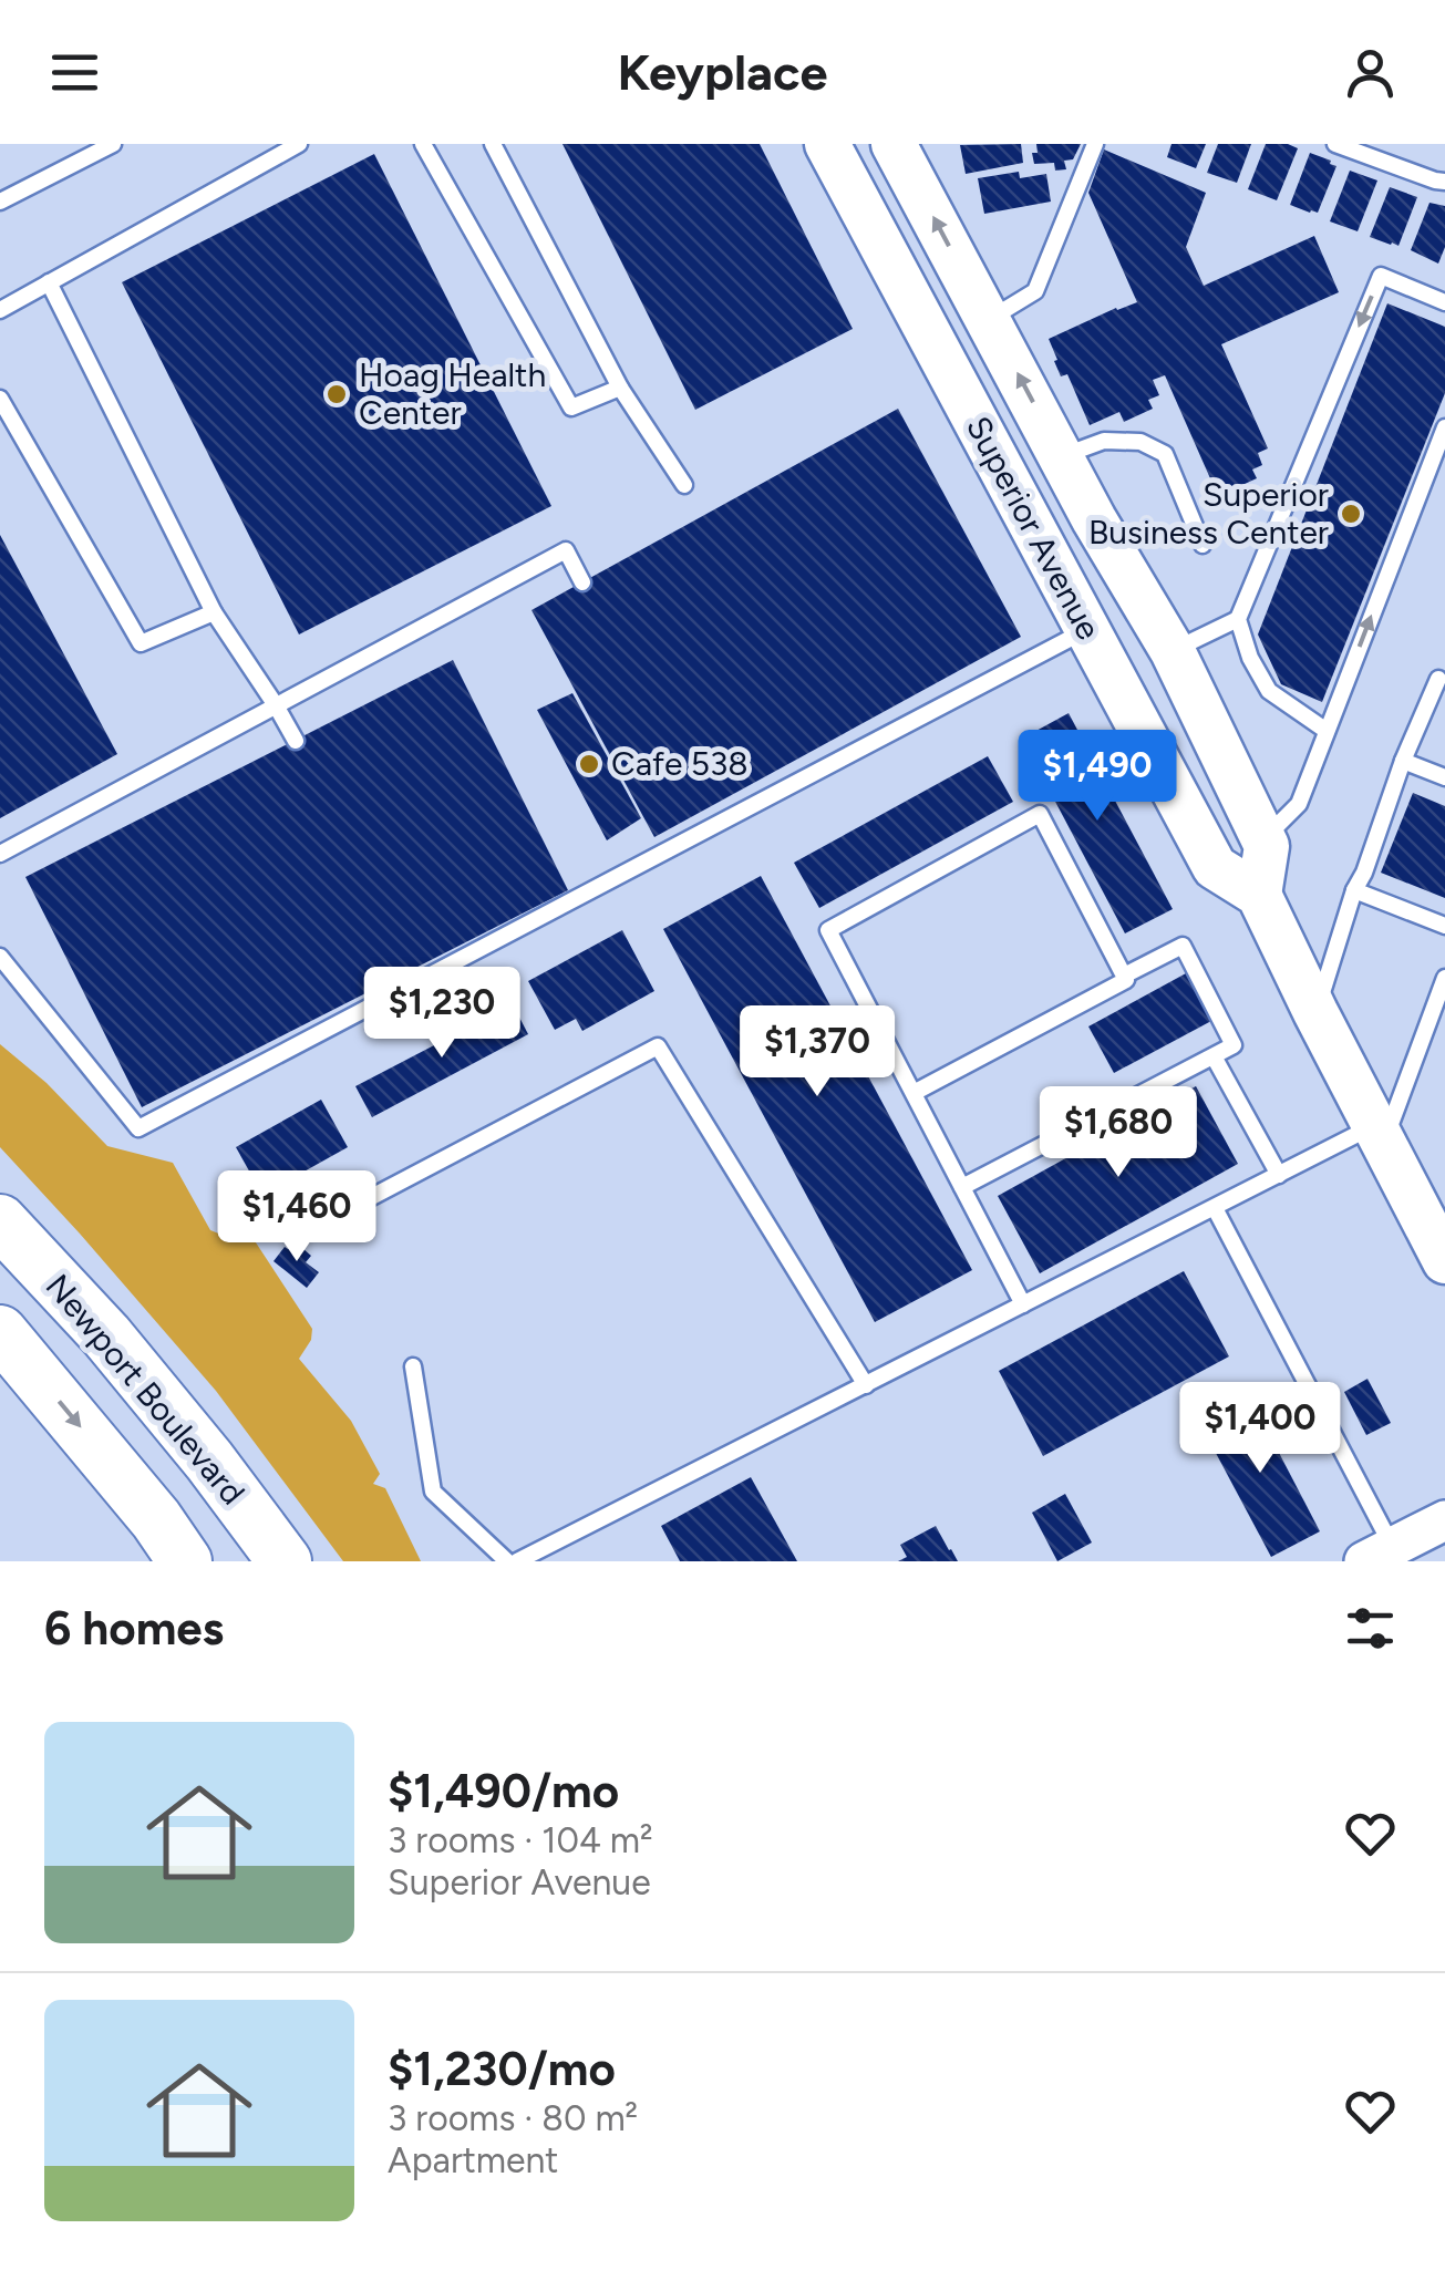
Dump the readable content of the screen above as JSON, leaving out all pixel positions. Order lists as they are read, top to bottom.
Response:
{
  "streets": {
    "highway": ["Newport Boulevard"],
    "main road": ["Superior Avenue"]
  },
  "places": ["Hoag Health Center", "Superior Business Center", "Cafe 538"],
  "page": {
    "header": "Keyplace",
    "price": [
      "$1,490",
      "$1,230",
      "$1,370",
      "$1,680",
      "$1,460",
      "$1,400"
    ],
    "heading": "6 homes",
    "list": [
      {
        "name": "$1,490/mo",
        "note": "3 rooms · 104 m² · Superior Avenue"
      },
      {
        "name": "$1,230/mo",
        "note": "3 rooms · 80 m² · Apartment"
      }
    ]
  }
}
